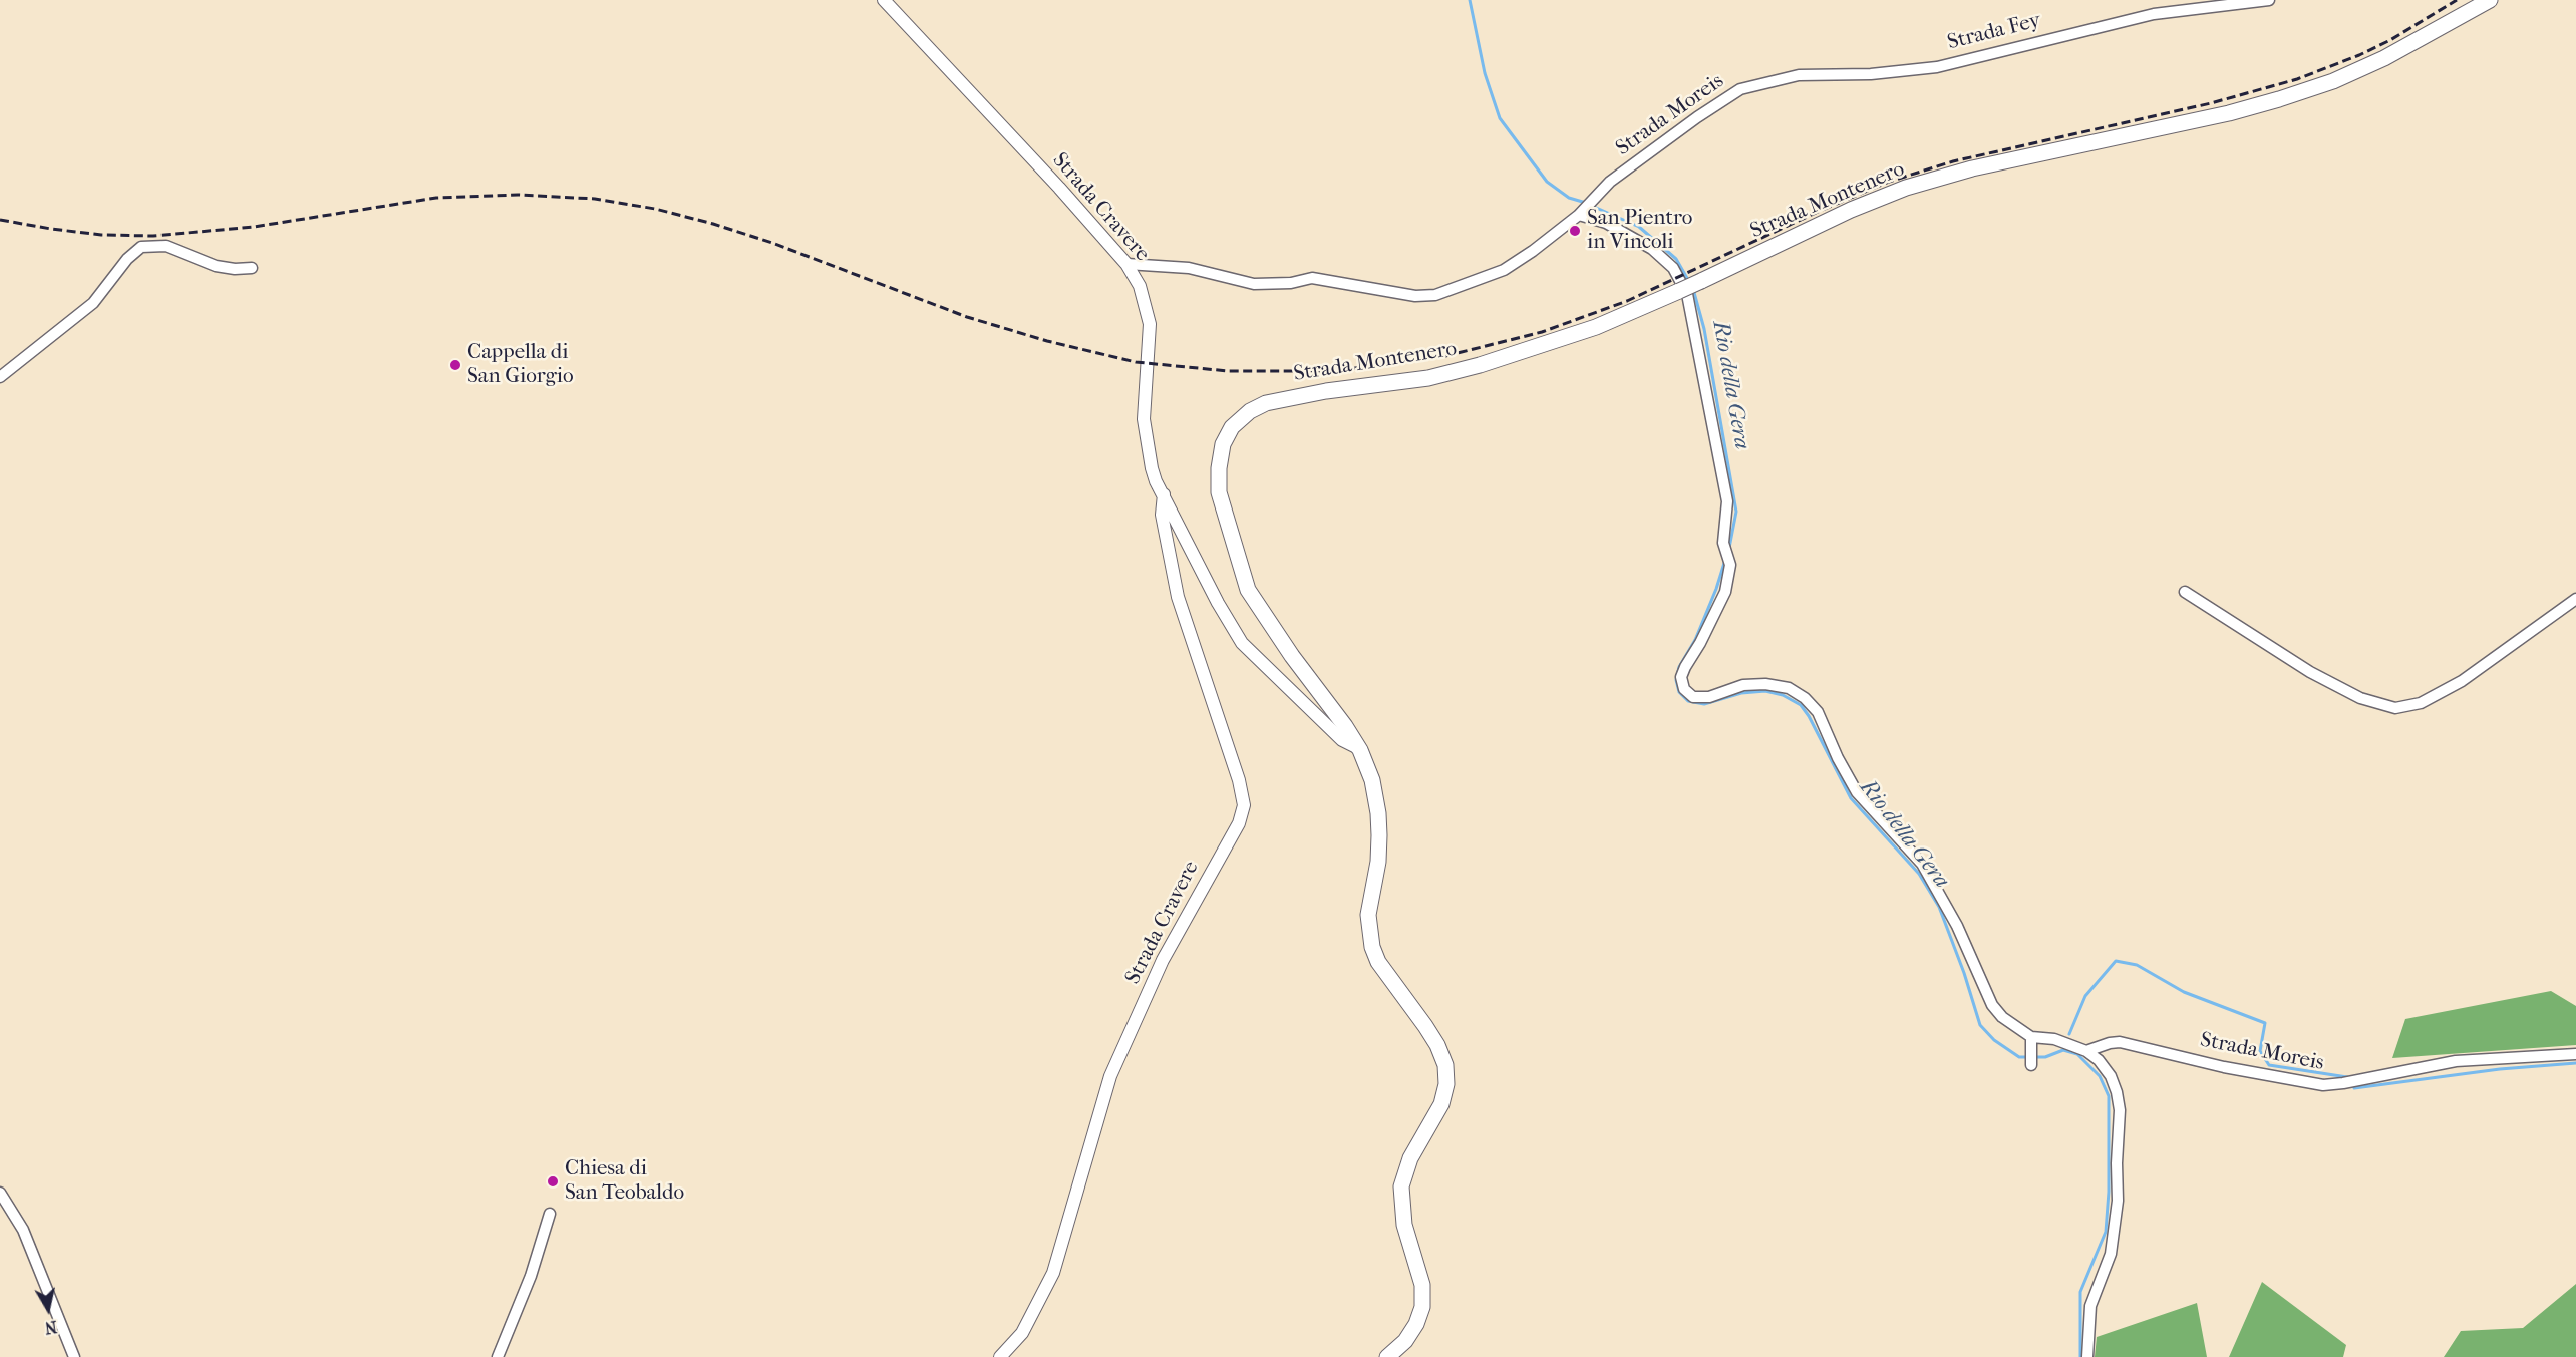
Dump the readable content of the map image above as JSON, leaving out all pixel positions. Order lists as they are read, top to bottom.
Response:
{
  "streets": {
    "main road": ["Strada Montenero"],
    "street": ["Strada Fey", "Strada Moreis", "Strada Cravere"]
  },
  "crossings": [
    ["Strada Fey", "Strada Moreis"],
    ["Strada Moreis", "Strada Cravere"],
    ["Strada Montenero", "Strada Cravere"]
  ],
  "water": ["Rio della Gera"],
  "places": ["San Pientro in Vincoli", "Cappella di San Giorgio", "Chiesa di San Teobaldo"],
  "north": "bottom"
}
